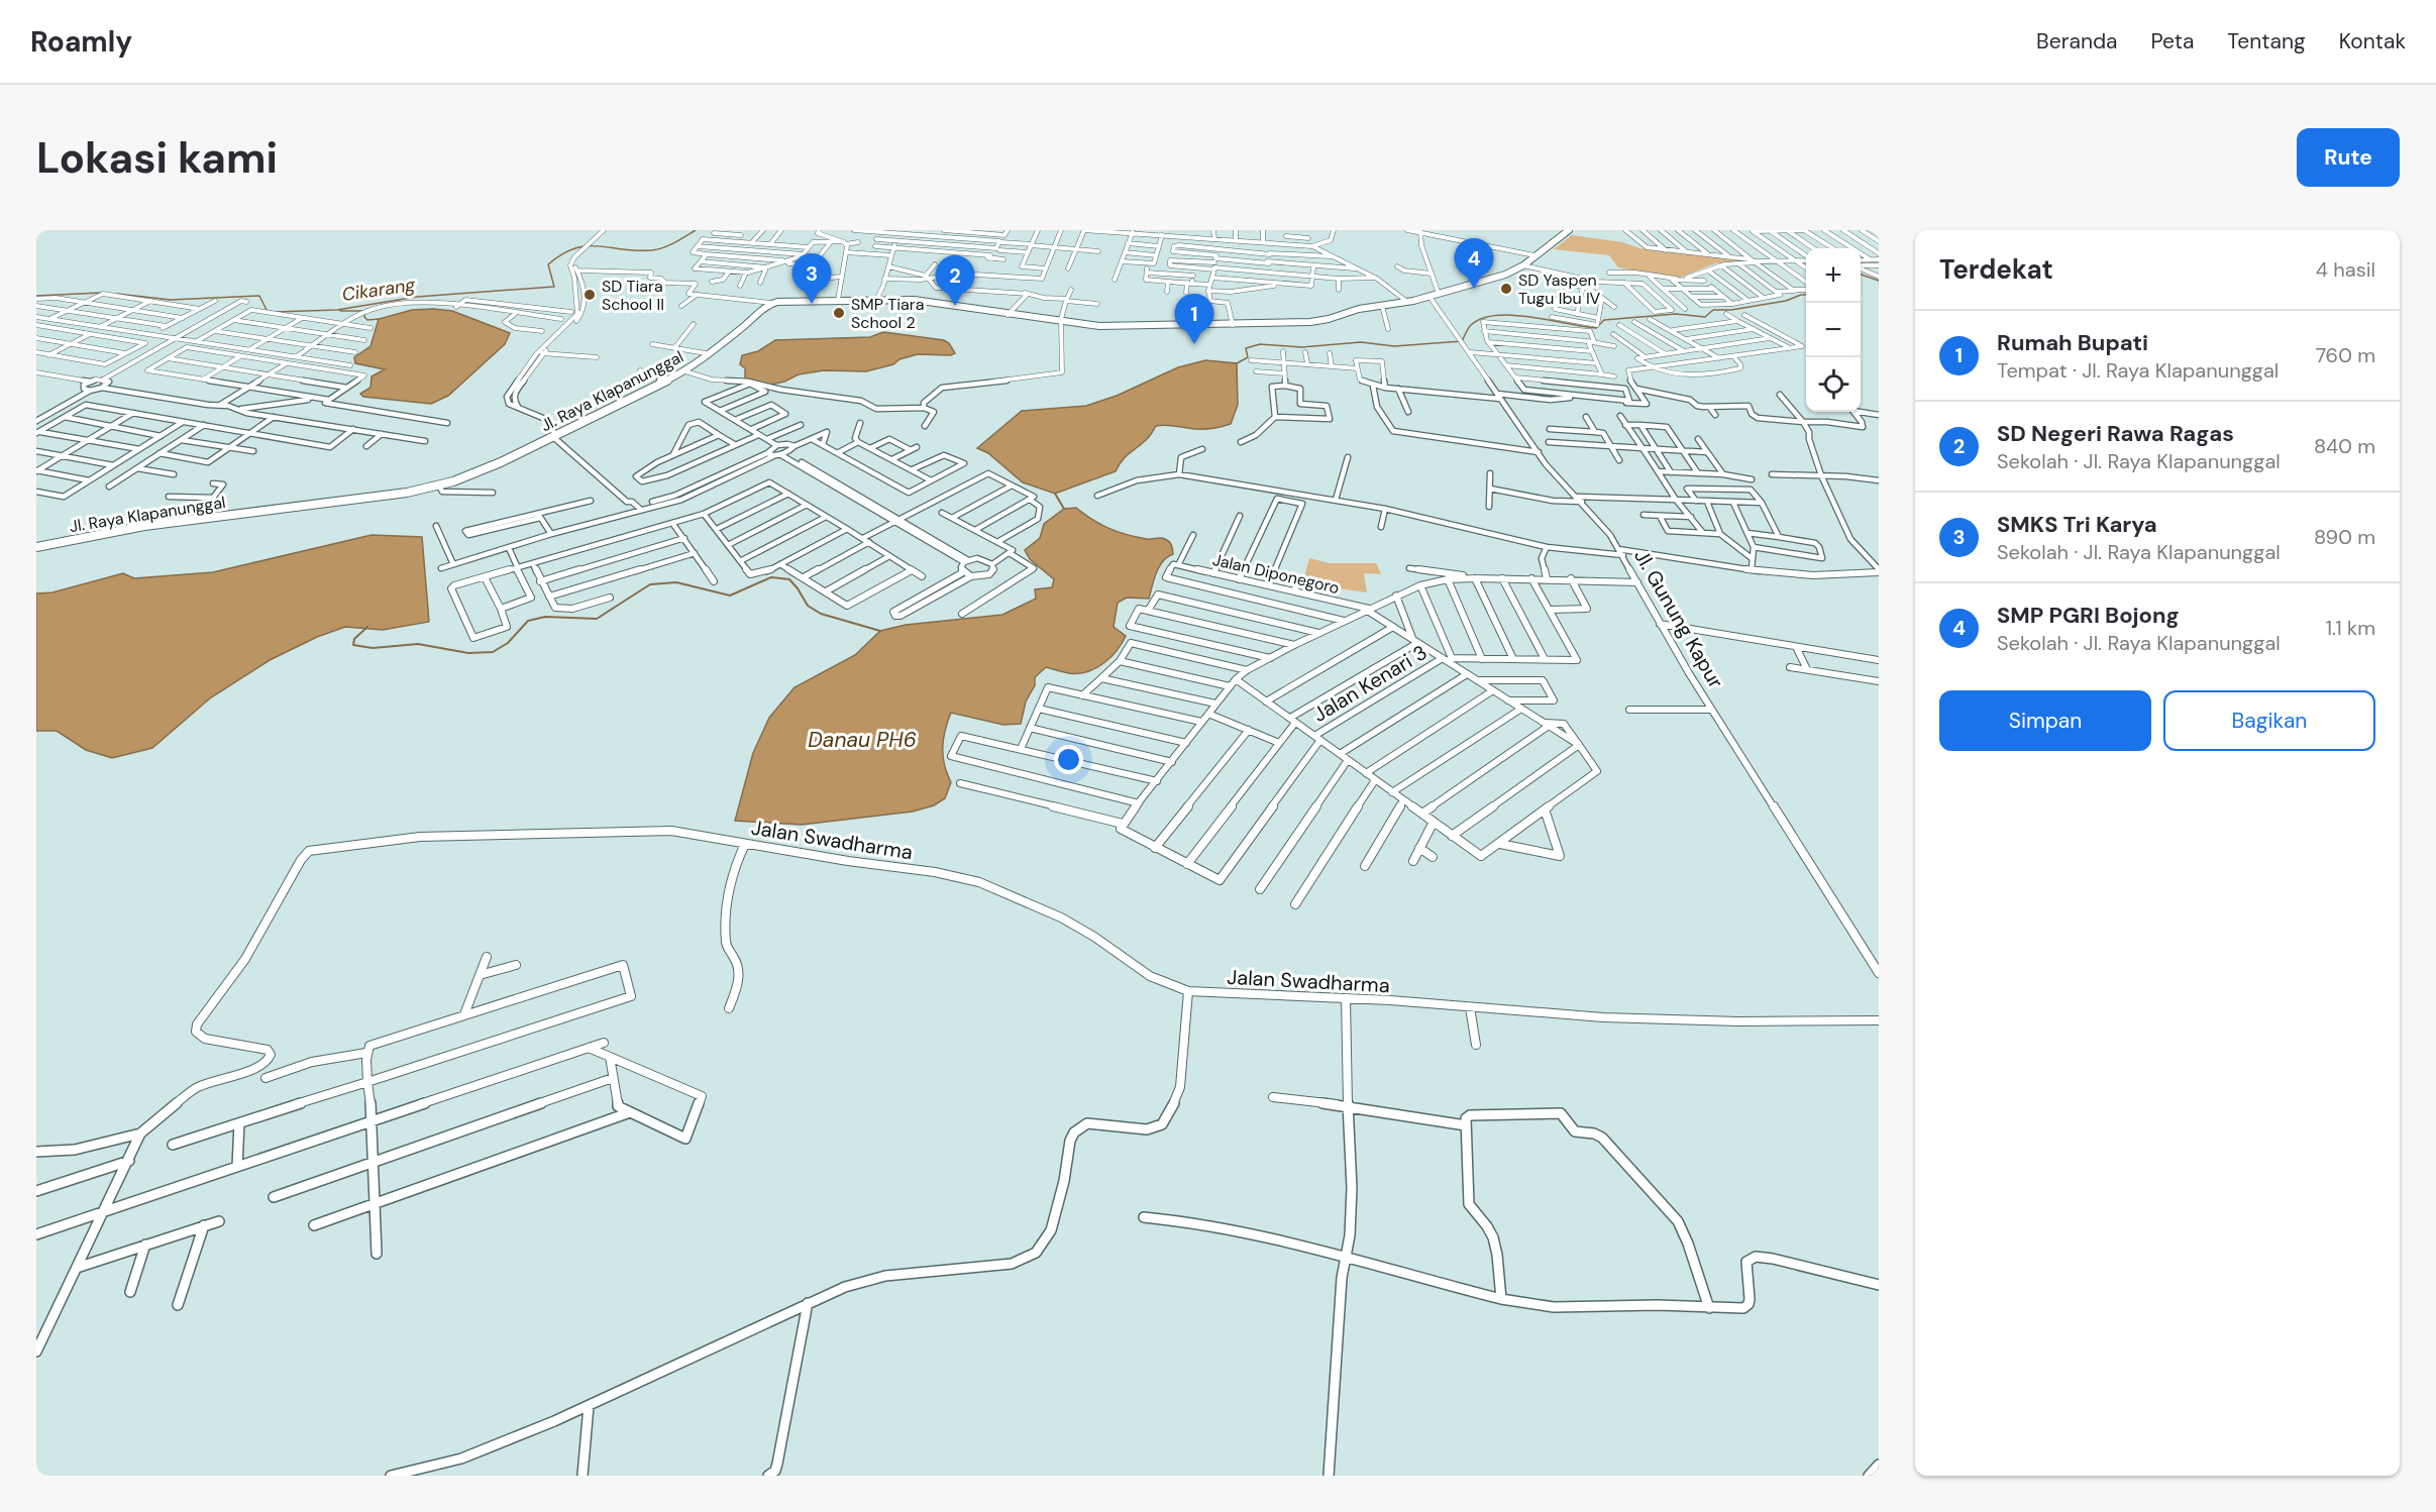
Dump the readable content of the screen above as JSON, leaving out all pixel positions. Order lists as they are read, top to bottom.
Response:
{
  "streets": {
    "street": [
      "Jl. Raya Klapanunggal",
      "Jalan Diponegoro",
      "Jl. Gunung Kapur",
      "Jalan Kenari 3",
      "Jalan Swadharma"
    ]
  },
  "crossings": [
    ["Jalan Diponegoro", "Jalan Kenari 3"]
  ],
  "water": ["Cikarang", "Danau PH6"],
  "places": ["SD Yaspen Tugu Ibu IV", "SD Tiara School II", "SMP Tiara School 2"],
  "page": {
    "header": "Roamly",
    "nav": [
      "Beranda",
      "Peta",
      "Tentang",
      "Kontak"
    ],
    "buttons": [
      "Rute",
      ["Simpan", "Bagikan"]
    ],
    "title": "Lokasi kami",
    "heading": ["Terdekat", "4 hasil"],
    "pins": [
      "4",
      "3",
      "2",
      "1"
    ],
    "map_buttons": ["+", "−"],
    "list": [
      {
        "mark": "1",
        "name": "Rumah Bupati",
        "note": "Tempat · Jl. Raya Klapanunggal",
        "value": "760 m"
      },
      {
        "mark": "2",
        "name": "SD Negeri Rawa Ragas",
        "note": "Sekolah · Jl. Raya Klapanunggal",
        "value": "840 m"
      },
      {
        "mark": "3",
        "name": "SMKS Tri Karya",
        "note": "Sekolah · Jl. Raya Klapanunggal",
        "value": "890 m"
      },
      {
        "mark": "4",
        "name": "SMP PGRI Bojong",
        "note": "Sekolah · Jl. Raya Klapanunggal",
        "value": "1.1 km"
      }
    ]
  }
}
